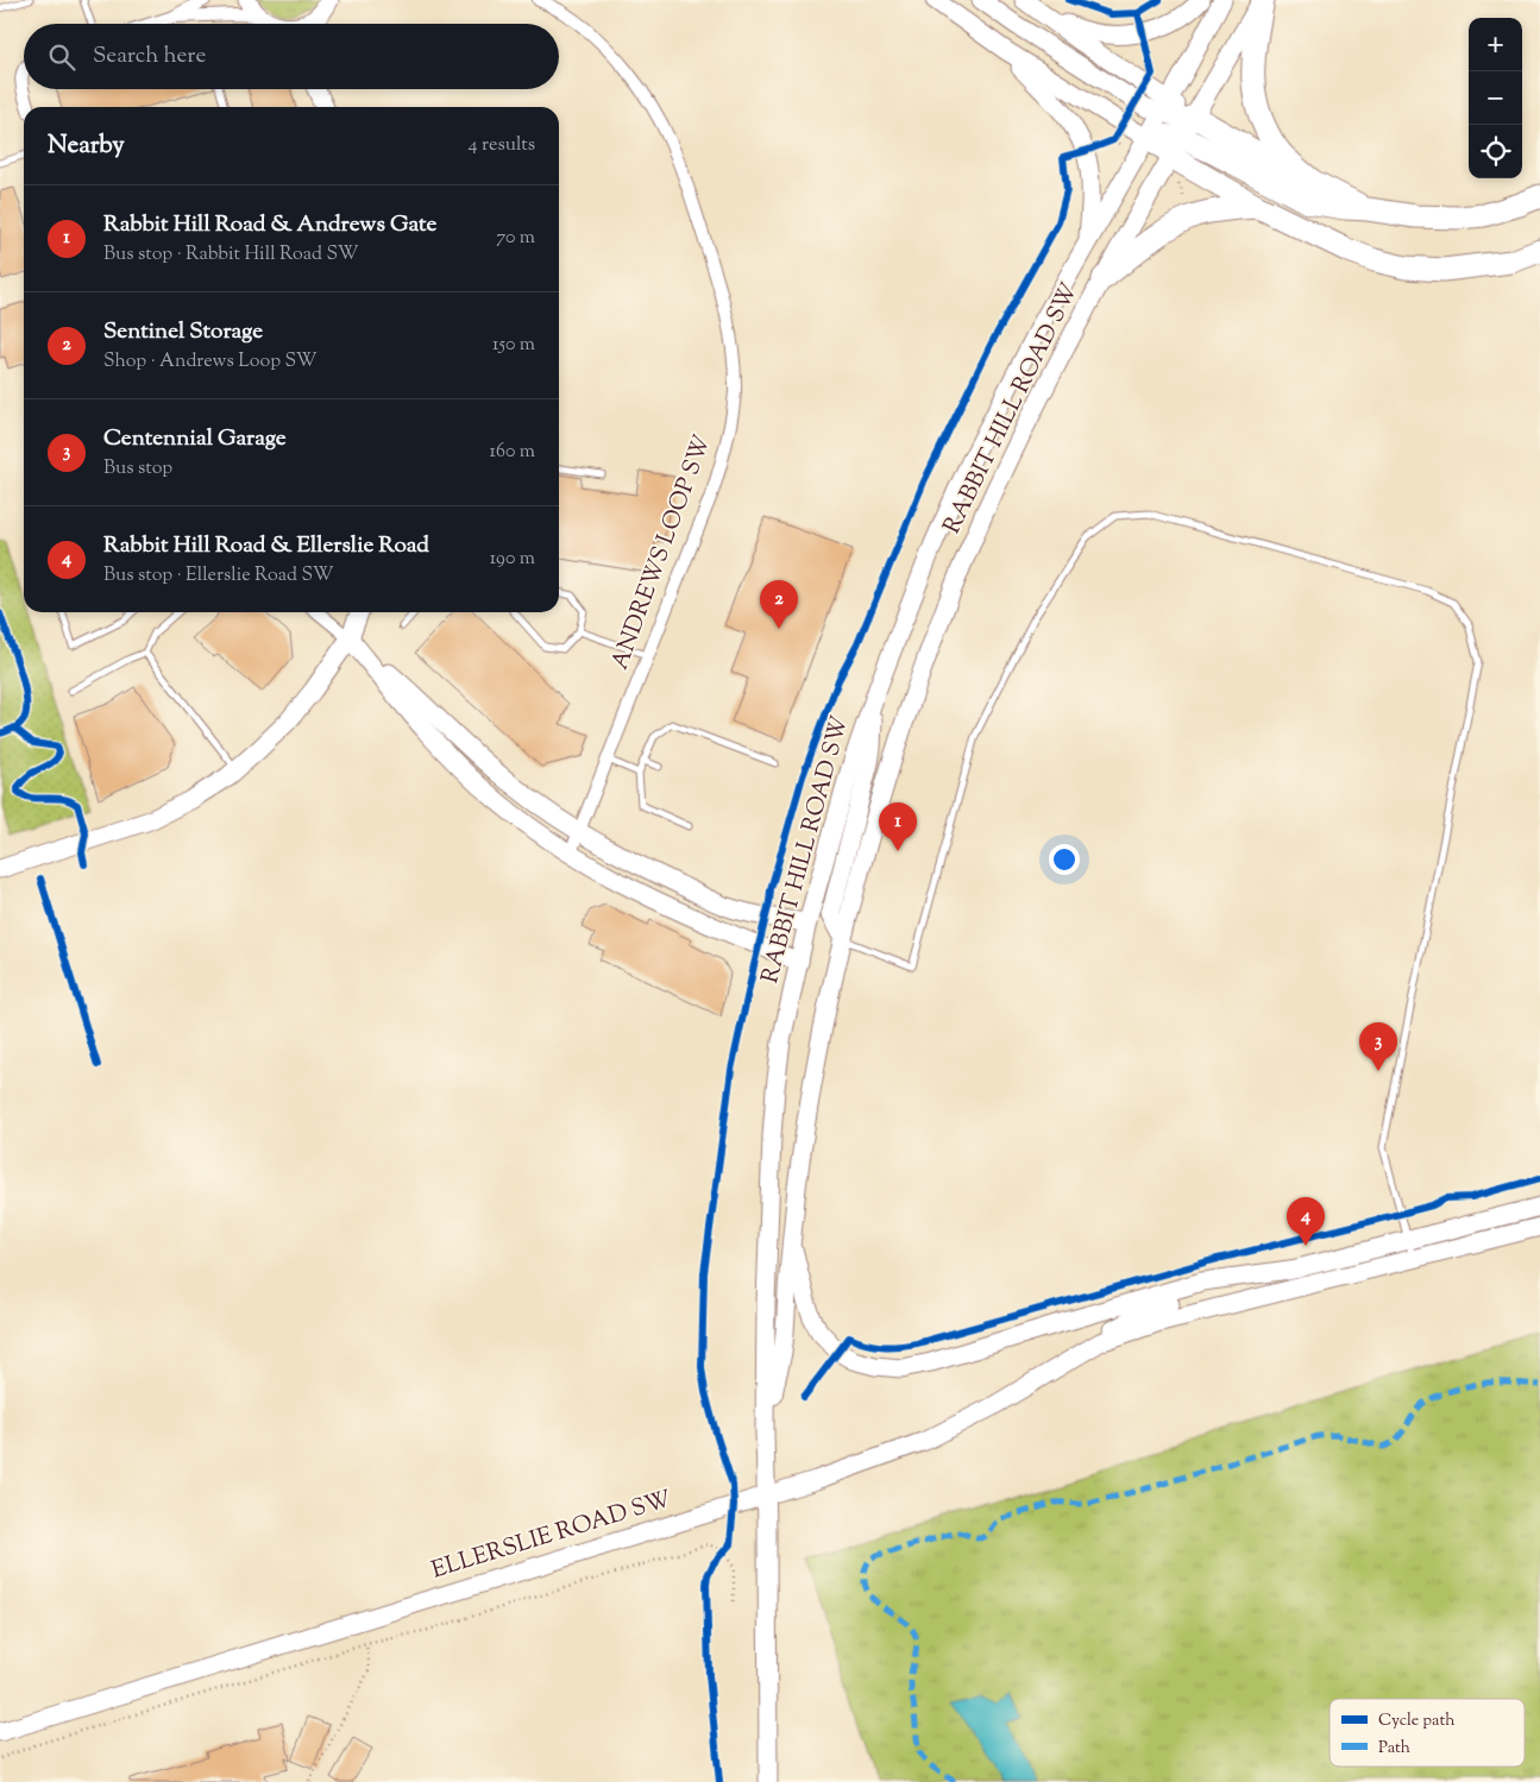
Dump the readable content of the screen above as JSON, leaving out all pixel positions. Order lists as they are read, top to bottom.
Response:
{
  "streets": {
    "main road": ["RABBIT HILL ROAD SW", "ELLERSLIE ROAD SW"],
    "street": ["ANDREWS LOOP SW"]
  },
  "crossings": [
    ["RABBIT HILL ROAD SW", "ELLERSLIE ROAD SW"]
  ],
  "legend": ["Cycle path", "Path"],
  "page": {
    "map_buttons": ["+", "−"],
    "search": "Search here",
    "heading": ["Nearby", "4 results"],
    "list": [
      {
        "mark": "1",
        "name": "Rabbit Hill Road & Andrews Gate",
        "note": "Bus stop · Rabbit Hill Road SW",
        "value": "70 m"
      },
      {
        "mark": "2",
        "name": "Sentinel Storage",
        "note": "Shop · Andrews Loop SW",
        "value": "150 m"
      },
      {
        "mark": "3",
        "name": "Centennial Garage",
        "note": "Bus stop",
        "value": "160 m"
      },
      {
        "mark": "4",
        "name": "Rabbit Hill Road & Ellerslie Road",
        "note": "Bus stop · Ellerslie Road SW",
        "value": "190 m"
      }
    ],
    "pins": [
      "2",
      "1",
      "3",
      "4"
    ]
  }
}
